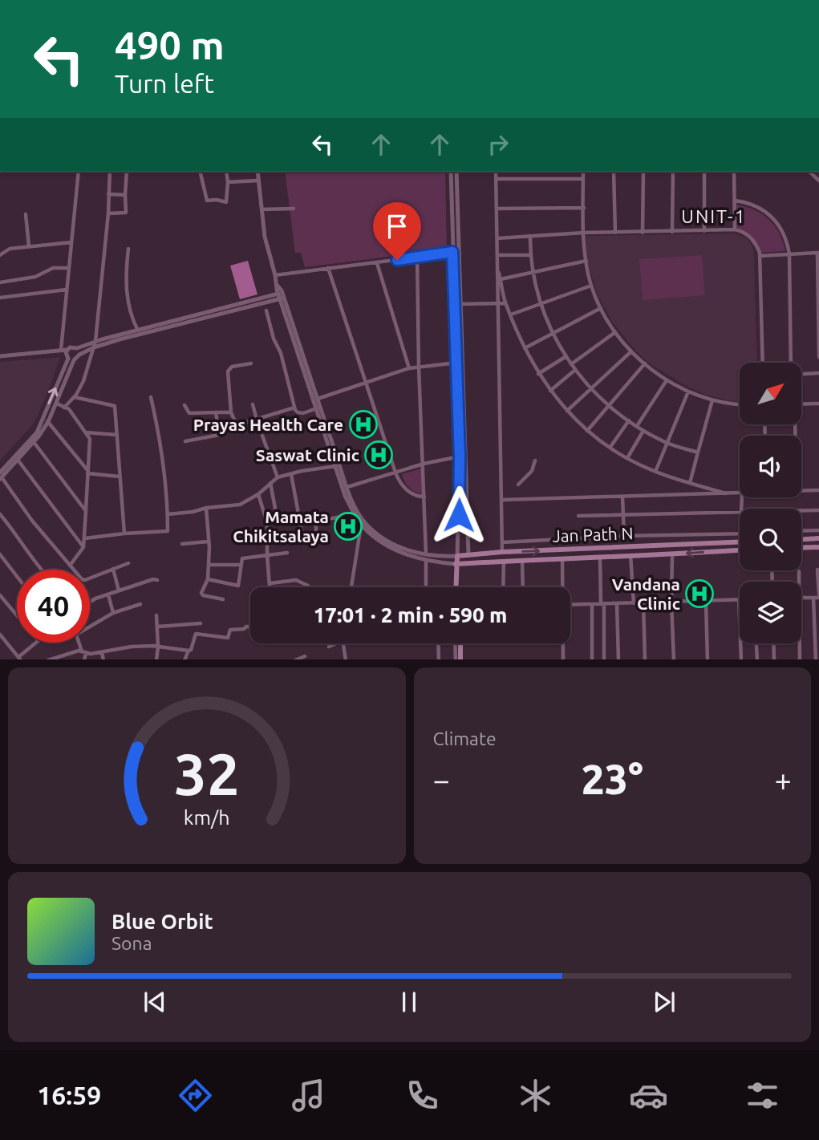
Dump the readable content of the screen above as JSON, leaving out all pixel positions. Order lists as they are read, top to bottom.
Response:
{
  "streets": {
    "main road": ["Jan Path N"]
  },
  "districts": ["UNIT-1"],
  "places": {
    "hospital": [
      "Prayas Health Care",
      "Saswat Clinic",
      "Mamata Chikitsalaya",
      "Vandana Clinic"
    ]
  },
  "north": "top right",
  "page": {
    "turn": ["490 m", "Turn left"],
    "limit": "40",
    "trip": "17:01 · 2 min · 590 m",
    "tile": "Climate",
    "heat": ["−", "23°", "+"],
    "song": ["Blue Orbit", "Sona"],
    "tabs": "16:59",
    "gauge": ["32", "km/h"]
  }
}
